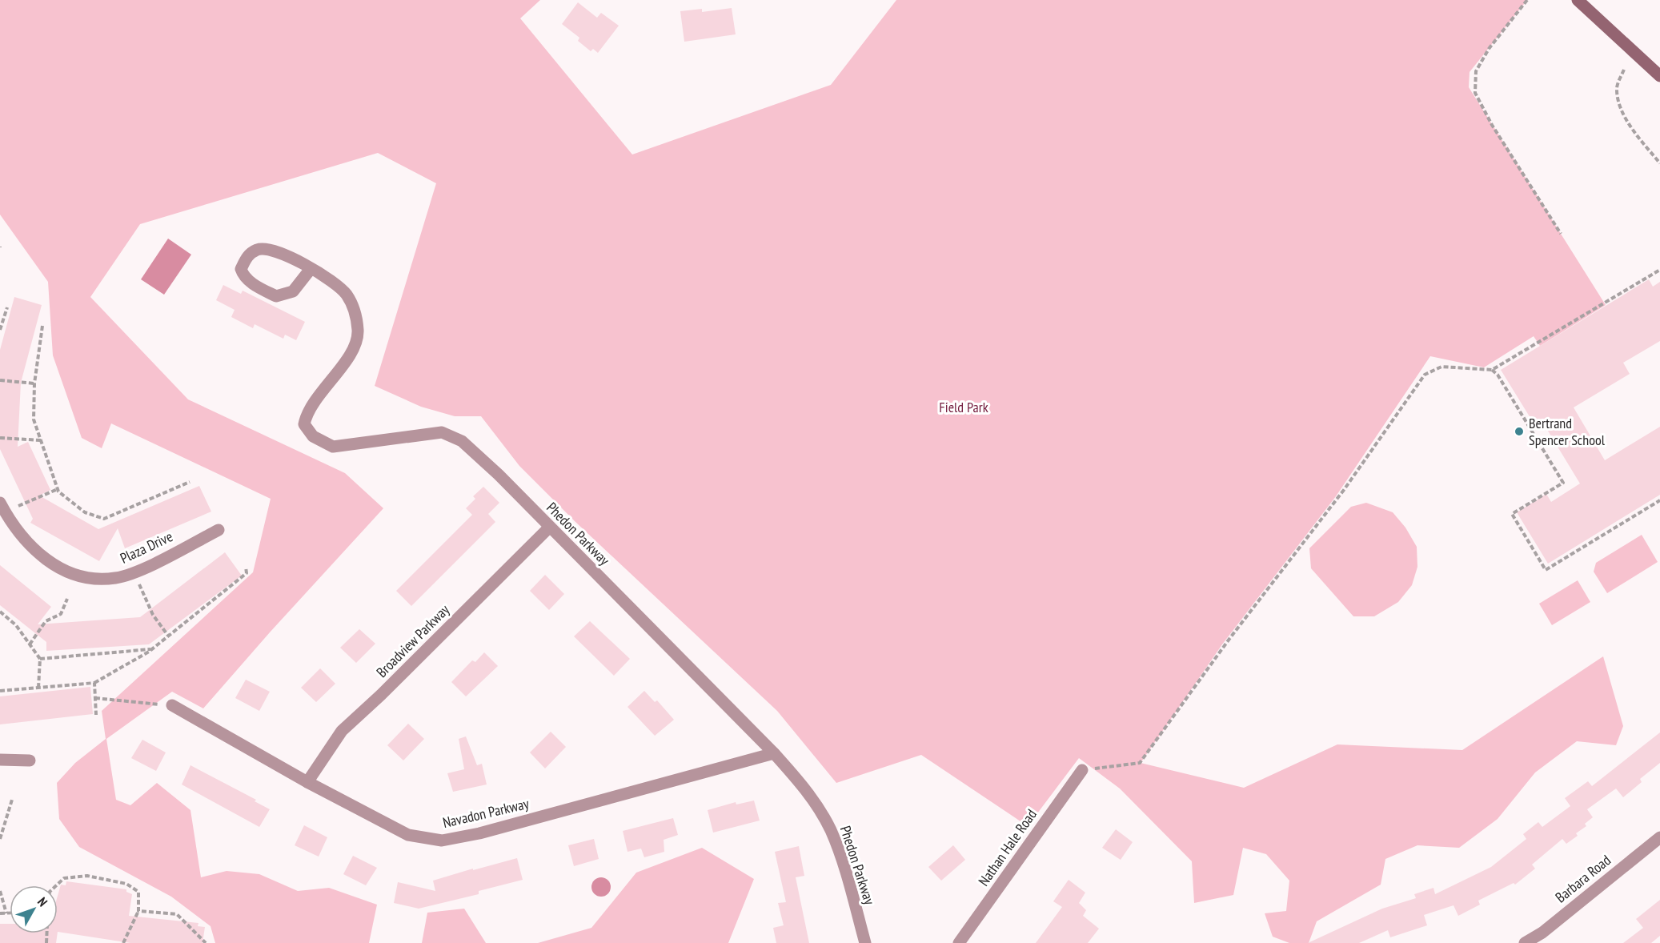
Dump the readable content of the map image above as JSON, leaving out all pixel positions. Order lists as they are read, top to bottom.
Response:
{
  "streets": {
    "street": [
      "Phedon Parkway",
      "Plaza Drive",
      "Broadview Parkway",
      "Navadon Parkway",
      "Nathan Hale Road",
      "Barbara Road"
    ]
  },
  "crossings": [
    ["Phedon Parkway", "Broadview Parkway"],
    ["Phedon Parkway", "Navadon Parkway"],
    ["Broadview Parkway", "Navadon Parkway"]
  ],
  "parks": ["Field Park"],
  "places": ["Bertrand Spencer School"],
  "north": "top right"
}
